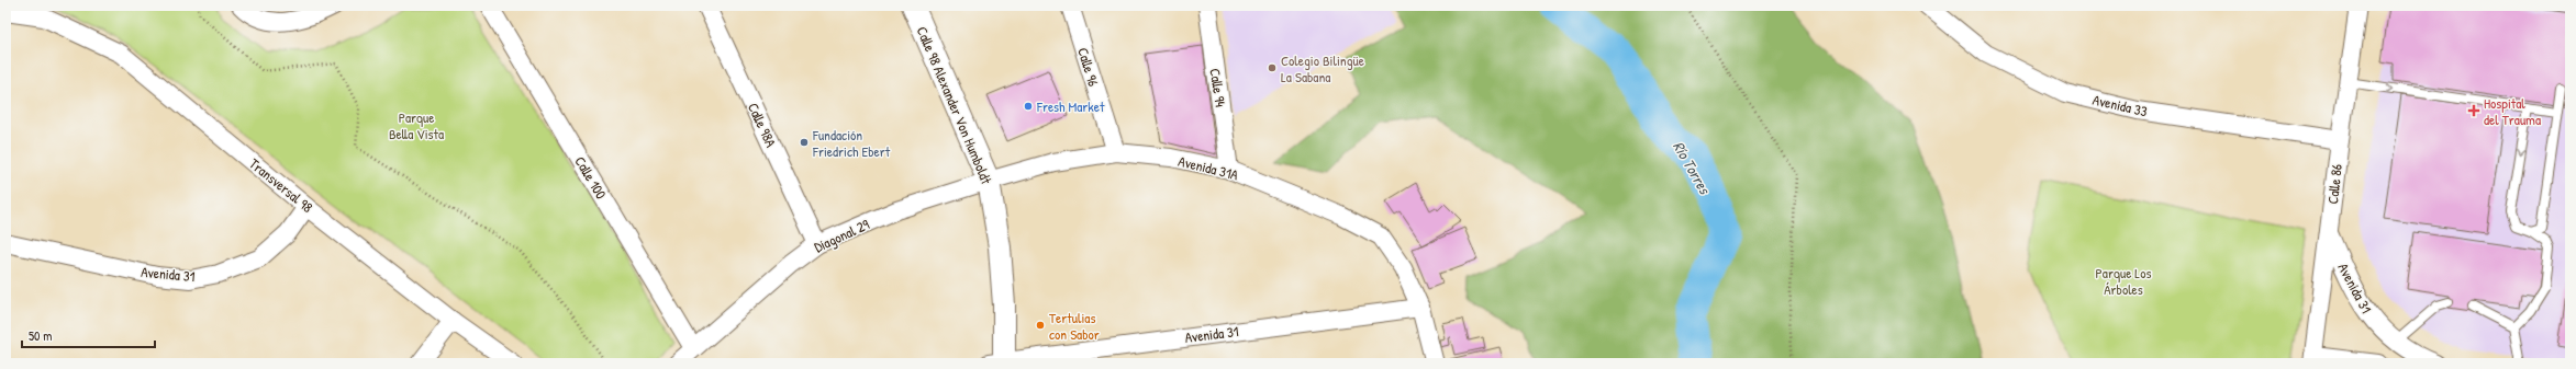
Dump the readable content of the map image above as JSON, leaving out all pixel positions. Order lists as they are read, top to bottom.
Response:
{
  "streets": {
    "street": [
      "Calle 96",
      "Calle 94",
      "Calle 98 Alexander Von Humboldt",
      "Avenida 33",
      "Calle 98A",
      "Avenida 31A",
      "Calle 100",
      "Calle 86",
      "Transversal 98",
      "Diagonal 29",
      "Avenida 31"
    ]
  },
  "crossings": [
    ["Calle 96", "Avenida 31A"],
    ["Calle 94", "Avenida 31A"],
    ["Calle 98 Alexander Von Humboldt", "Avenida 31A"],
    ["Calle 98 Alexander Von Humboldt", "Diagonal 29"],
    ["Calle 98 Alexander Von Humboldt", "Avenida 31"],
    ["Avenida 33", "Calle 86"],
    ["Calle 98A", "Diagonal 29"],
    ["Avenida 31A", "Diagonal 29"],
    ["Avenida 31A", "Avenida 31"],
    ["Calle 100", "Diagonal 29"],
    ["Calle 86", "Avenida 31"],
    ["Transversal 98", "Avenida 31"]
  ],
  "water": ["Río Torres"],
  "parks": ["Parque Bella Vista", "Parque Los Árboles"],
  "places": {
    "other": [
      "Colegio Bilingüe La Sabana",
      "Fresh Market",
      "Fundación Friedrich Ebert",
      "Tertulias con Sabor"
    ],
    "health": ["Hospital del Trauma"]
  },
  "scale_bar": "50 m"
}
